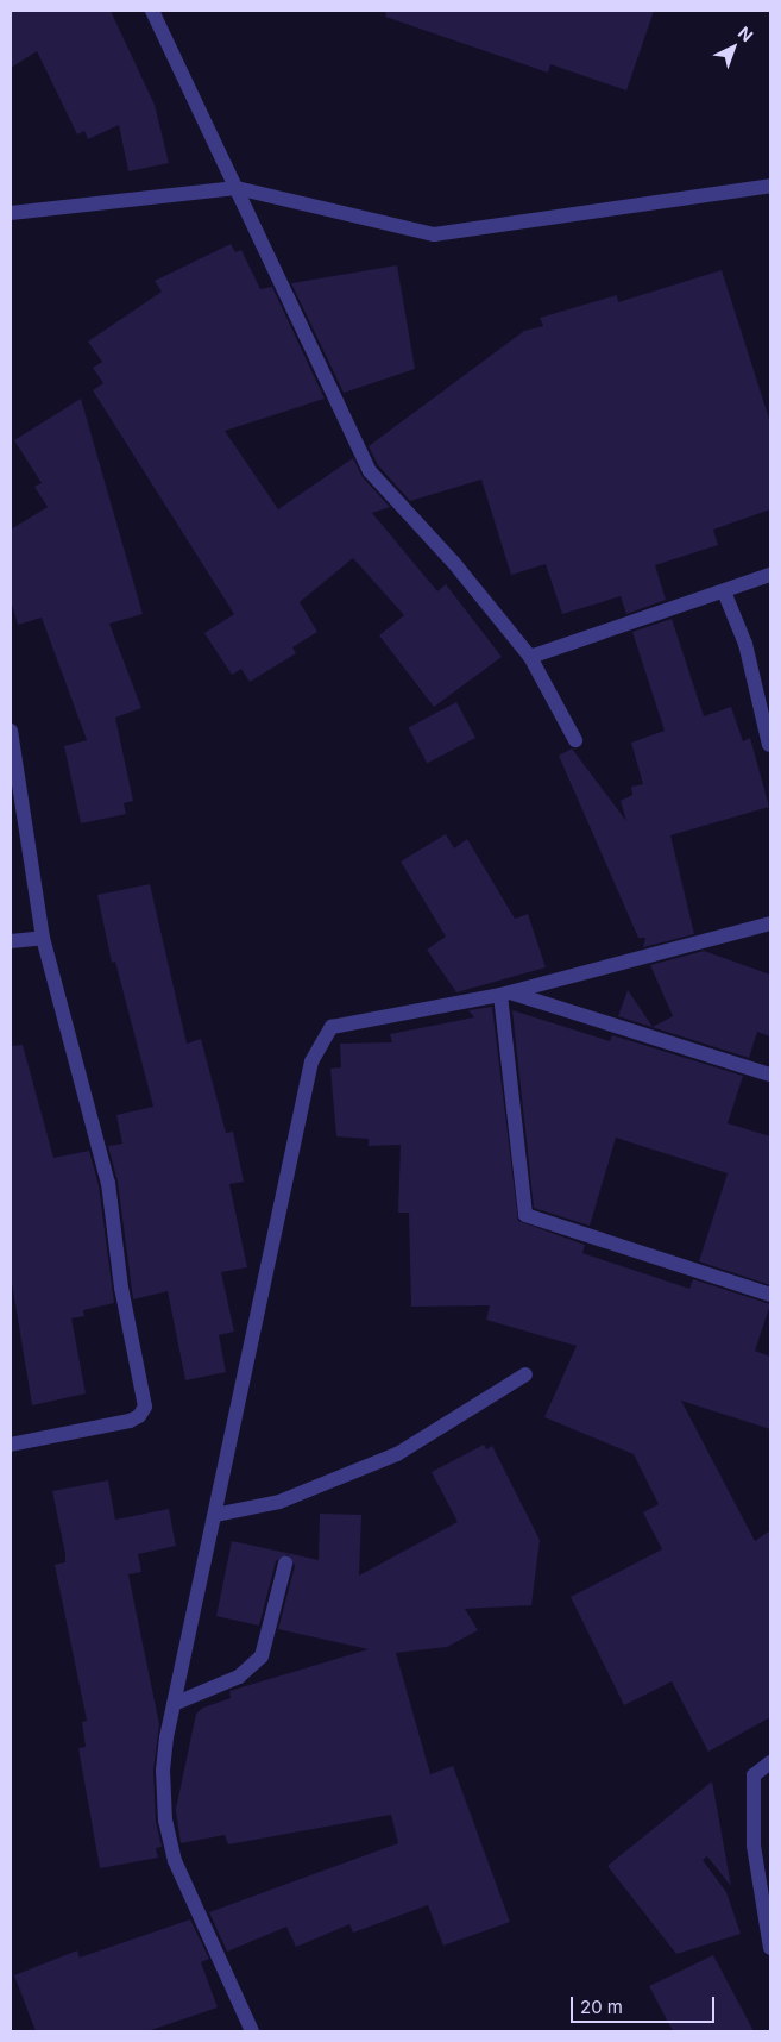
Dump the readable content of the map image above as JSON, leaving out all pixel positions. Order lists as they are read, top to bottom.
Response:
{
  "scale_bar": "20 m",
  "north": "top right"
}
